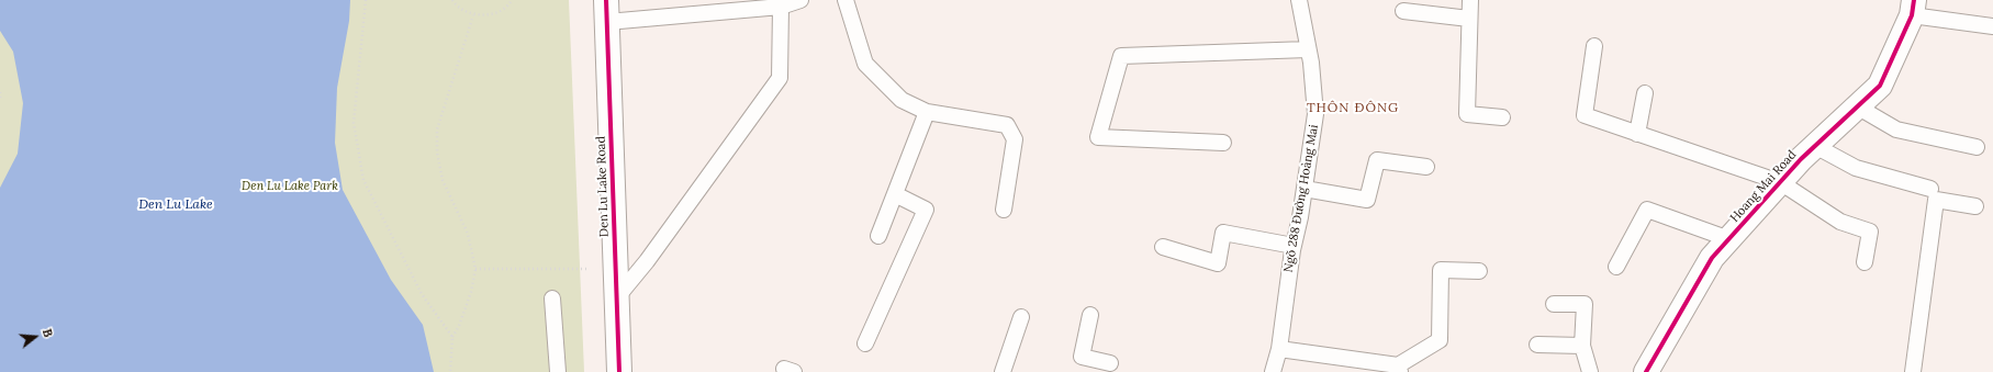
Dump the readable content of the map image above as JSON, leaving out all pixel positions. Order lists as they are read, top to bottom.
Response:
{
  "streets": {
    "street": ["Den Lu Lake Road", "Hoang Mai Road"],
    "lane": ["Ngõ 288 Đường Hoàng Mai"]
  },
  "districts": ["THÔN ĐÔNG"],
  "water": ["Den Lu Lake"],
  "parks": ["Den Lu Lake Park"],
  "north": "right"
}
